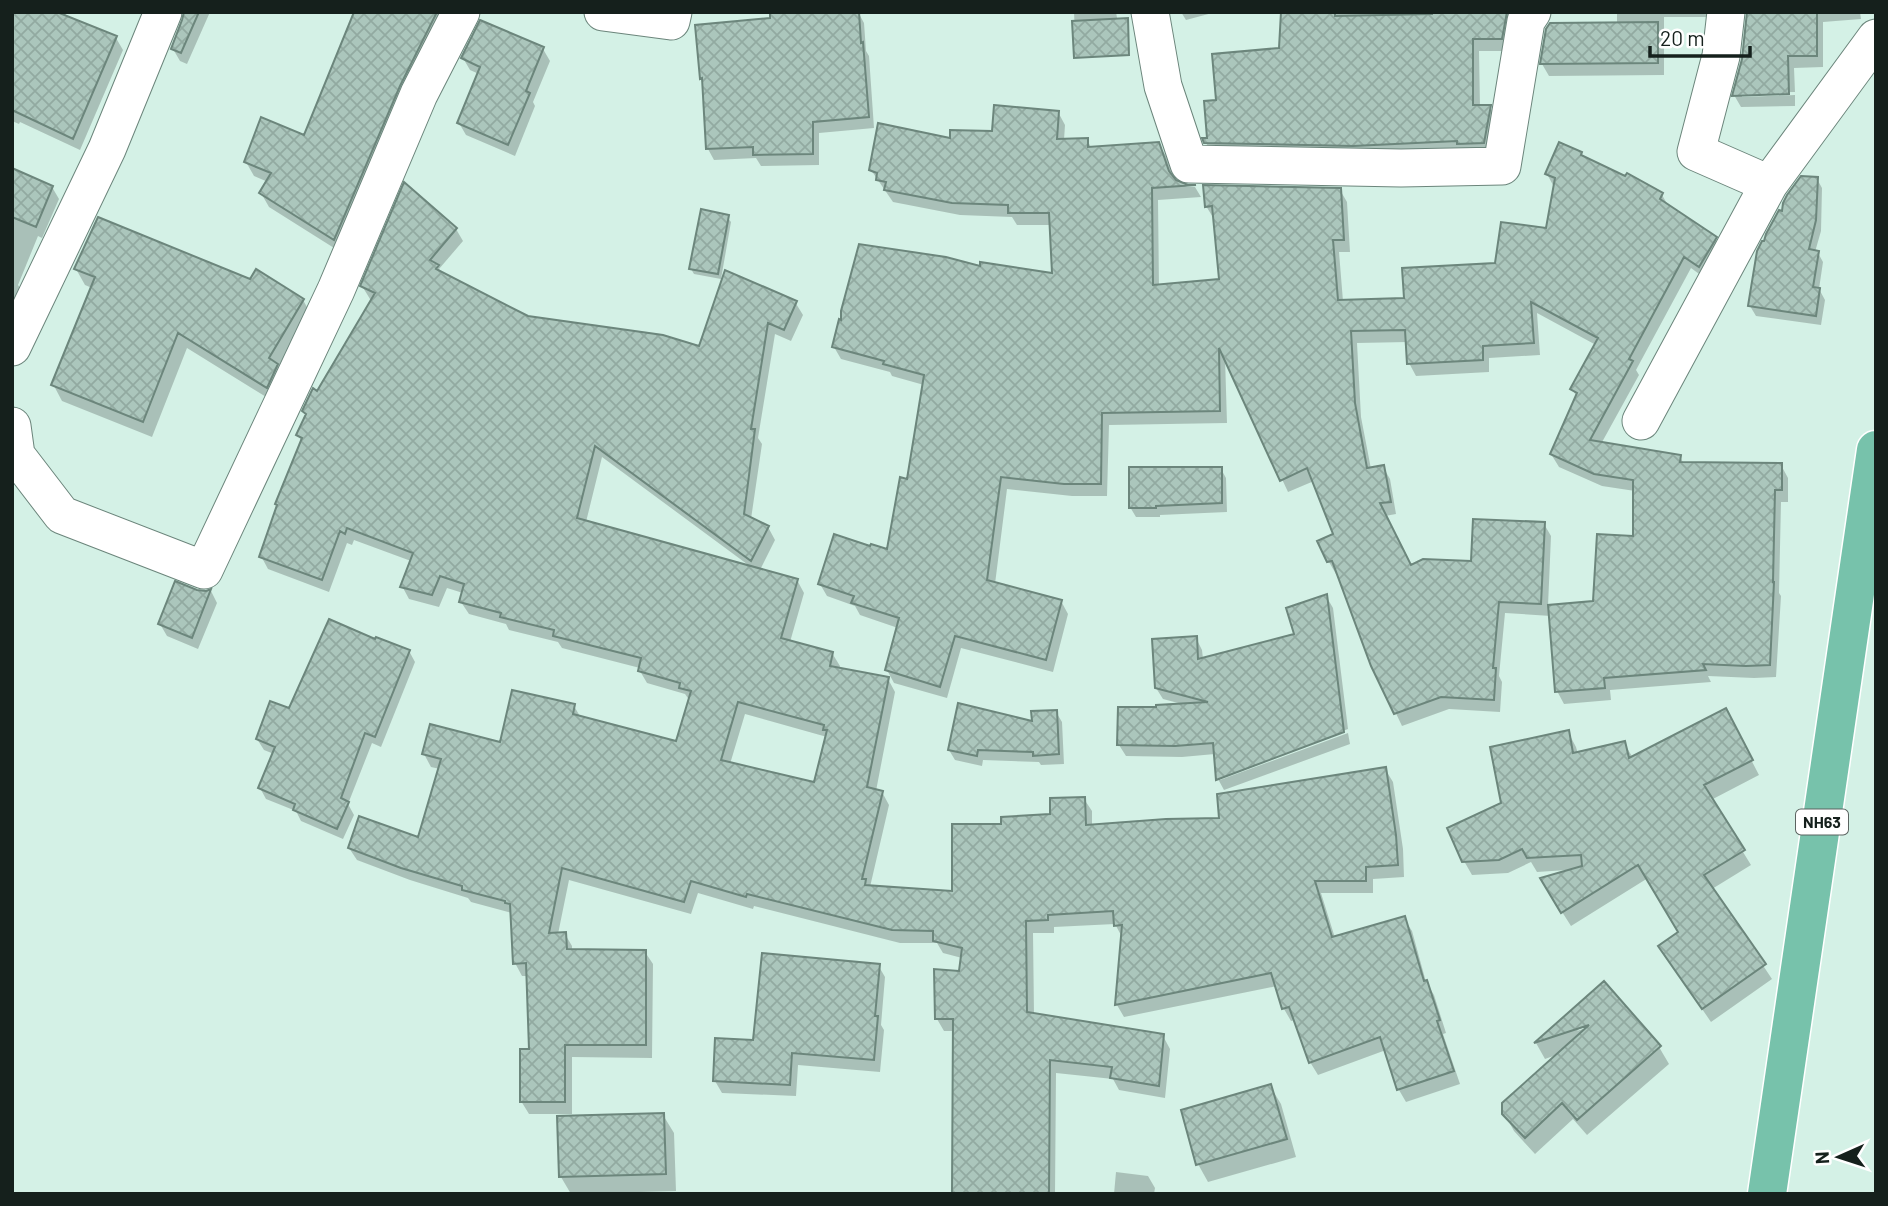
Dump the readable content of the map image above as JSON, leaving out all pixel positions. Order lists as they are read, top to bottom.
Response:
{
  "streets": {
    "highway": ["NH63"]
  },
  "scale_bar": "20 m",
  "north": "left"
}
